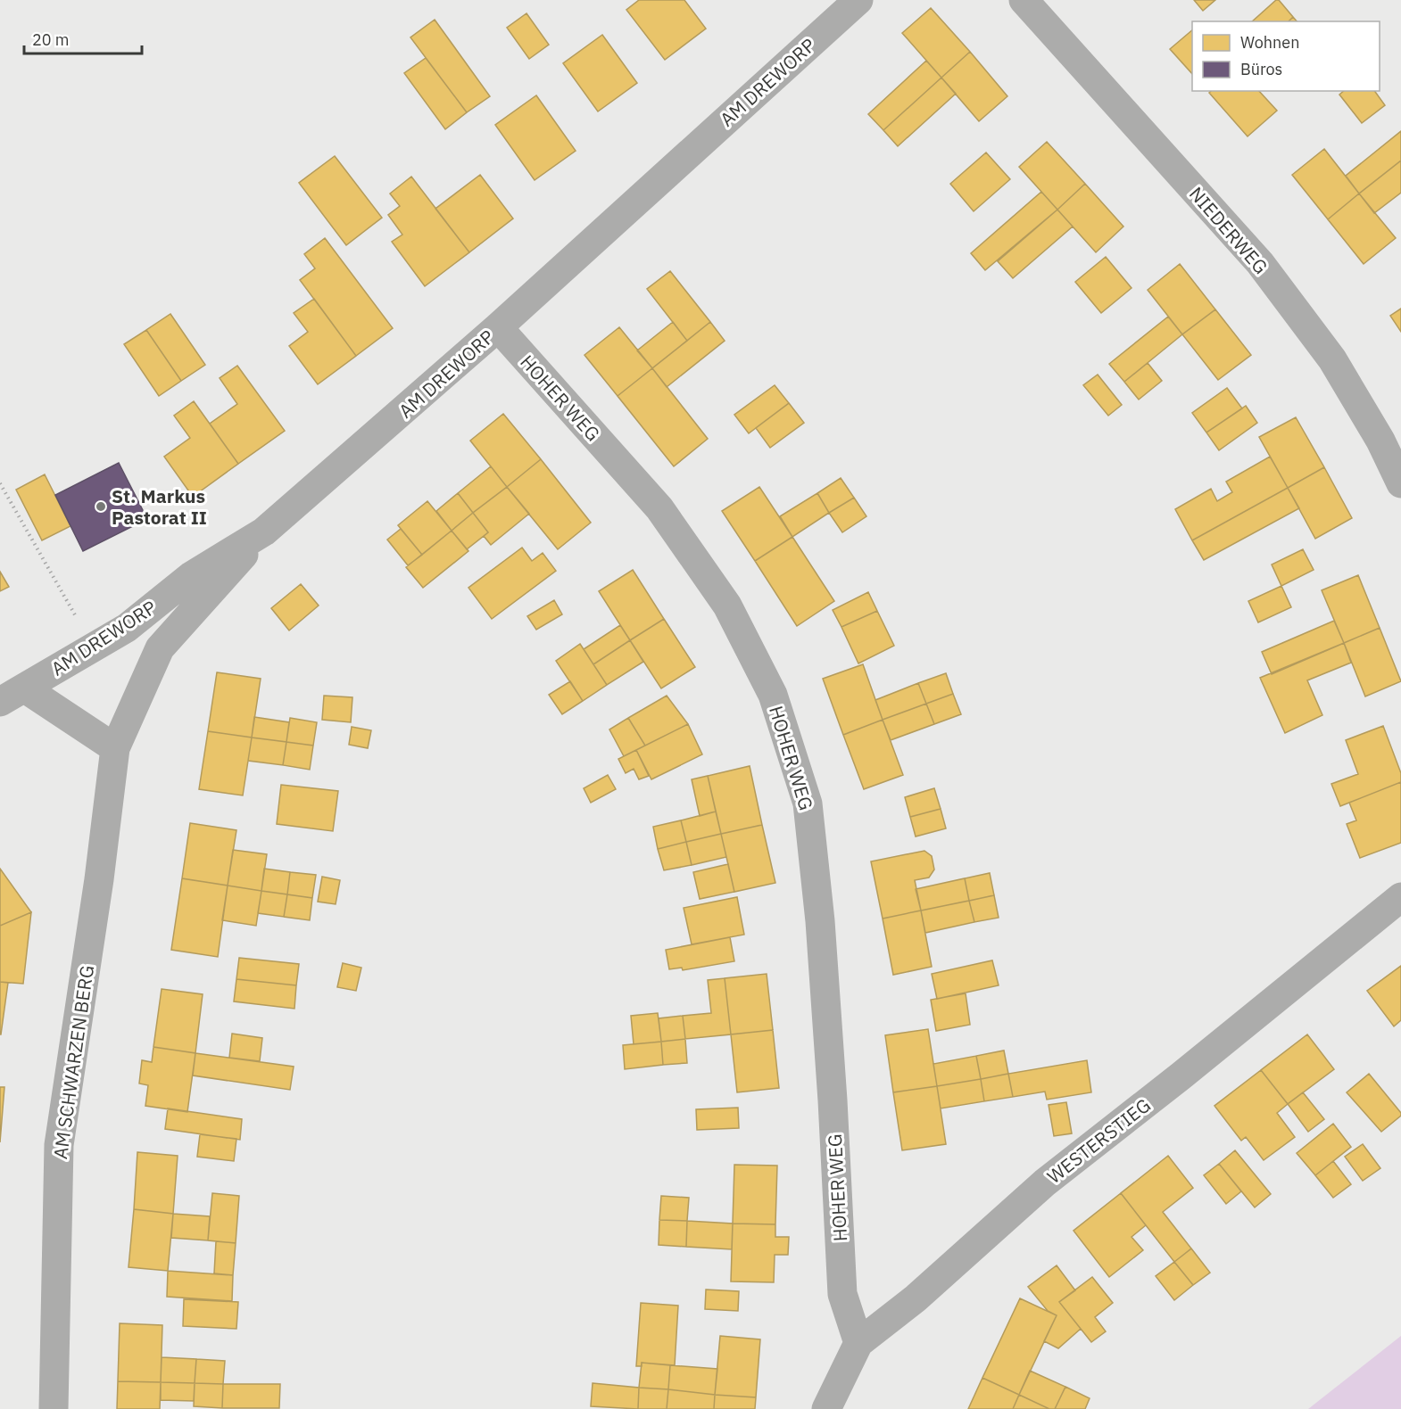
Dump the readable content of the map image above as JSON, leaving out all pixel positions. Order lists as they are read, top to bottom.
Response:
{
  "streets": {
    "street": [
      "AM DREWORP",
      "NIEDERWEG",
      "HOHER WEG",
      "AM SCHWARZEN BERG",
      "WESTERSTIEG"
    ]
  },
  "crossings": [
    ["AM DREWORP", "HOHER WEG"],
    ["AM DREWORP", "AM SCHWARZEN BERG"],
    ["HOHER WEG", "WESTERSTIEG"]
  ],
  "places": ["St. Markus Pastorat II"],
  "legend": ["Wohnen", "Büros"],
  "scale_bar": "20 m"
}
